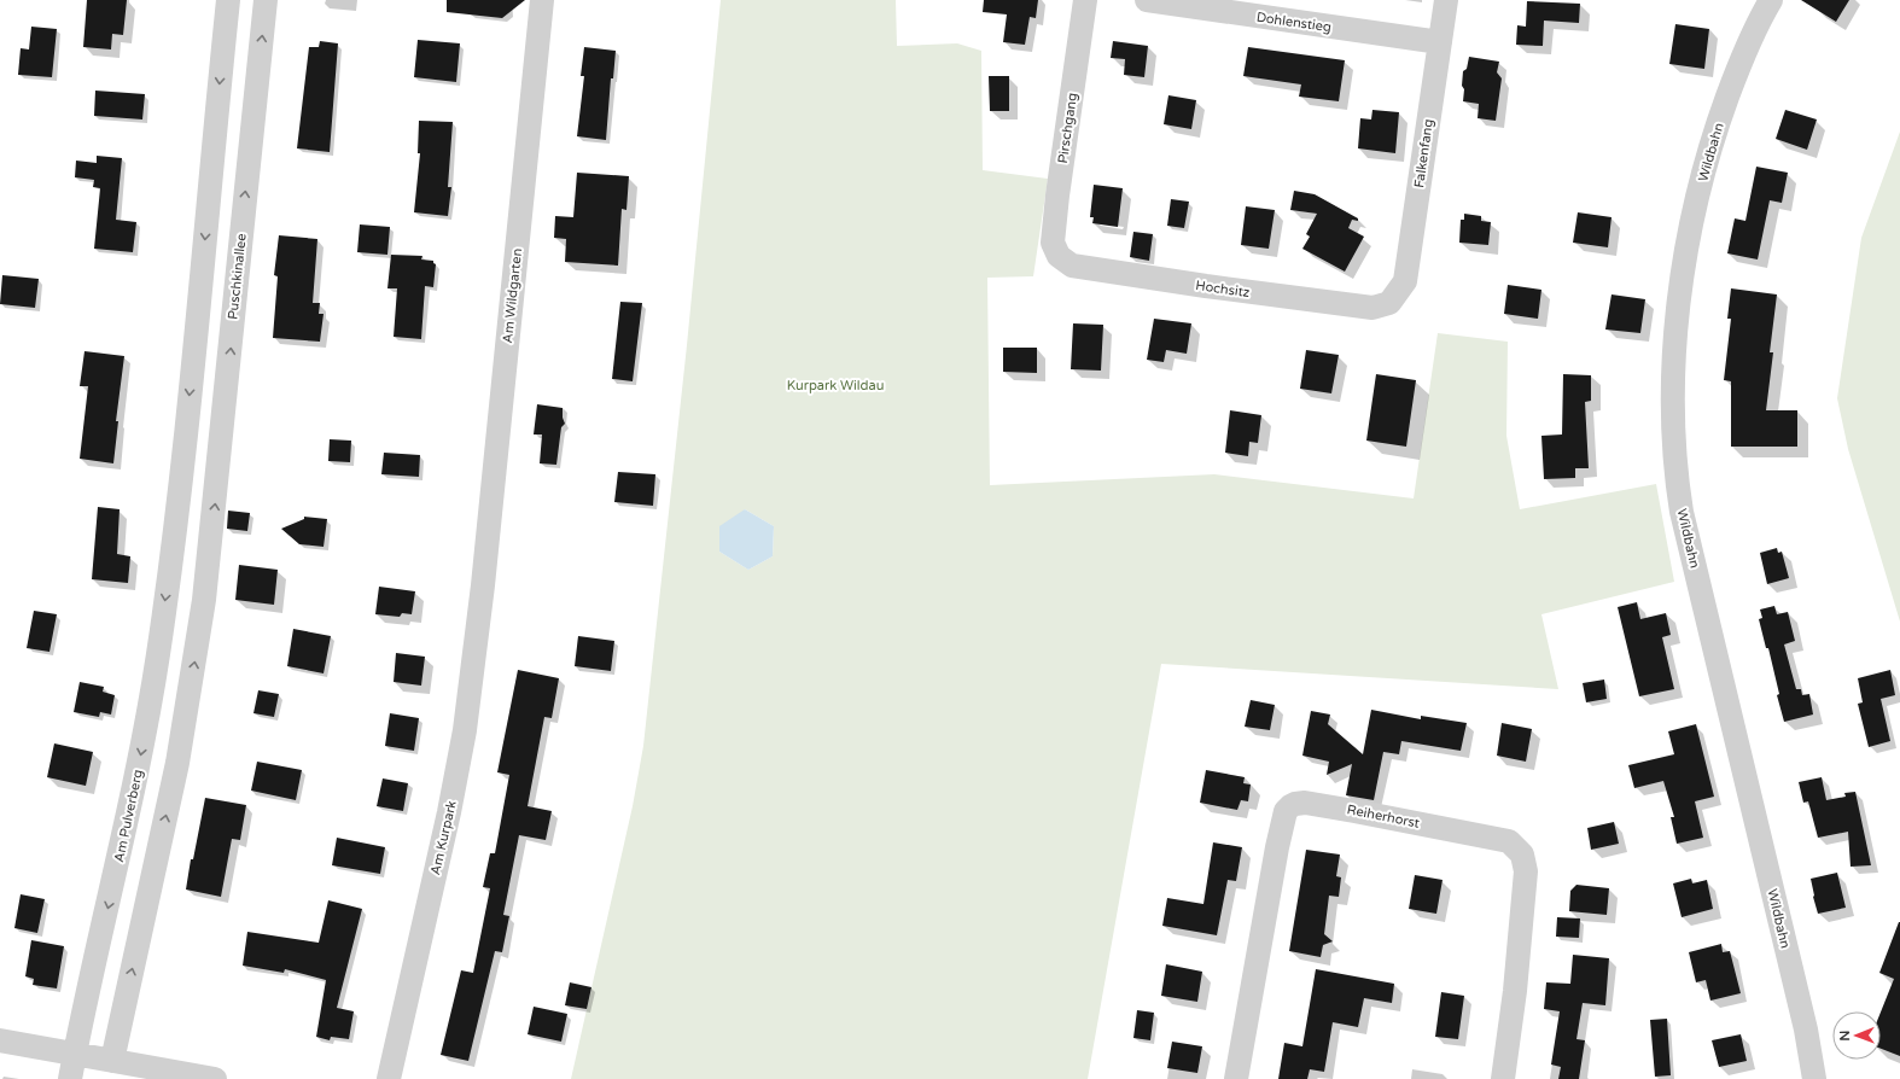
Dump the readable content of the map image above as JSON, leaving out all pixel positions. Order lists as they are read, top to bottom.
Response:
{
  "streets": {
    "street": [
      "Dohlenstieg",
      "Pirschgang",
      "Wildbahn",
      "Falkenfang",
      "Puschkinallee",
      "Hochsitz",
      "Am Wildgarten",
      "Am Pulverberg",
      "Reiherhorst",
      "Am Kurpark"
    ]
  },
  "crossings": [
    ["Dohlenstieg", "Falkenfang"],
    ["Pirschgang", "Hochsitz"],
    ["Falkenfang", "Hochsitz"],
    ["Am Wildgarten", "Am Kurpark"]
  ],
  "one_way": ["Puschkinallee", "Am Pulverberg"],
  "parks": ["Kurpark Wildau"],
  "north": "left"
}
